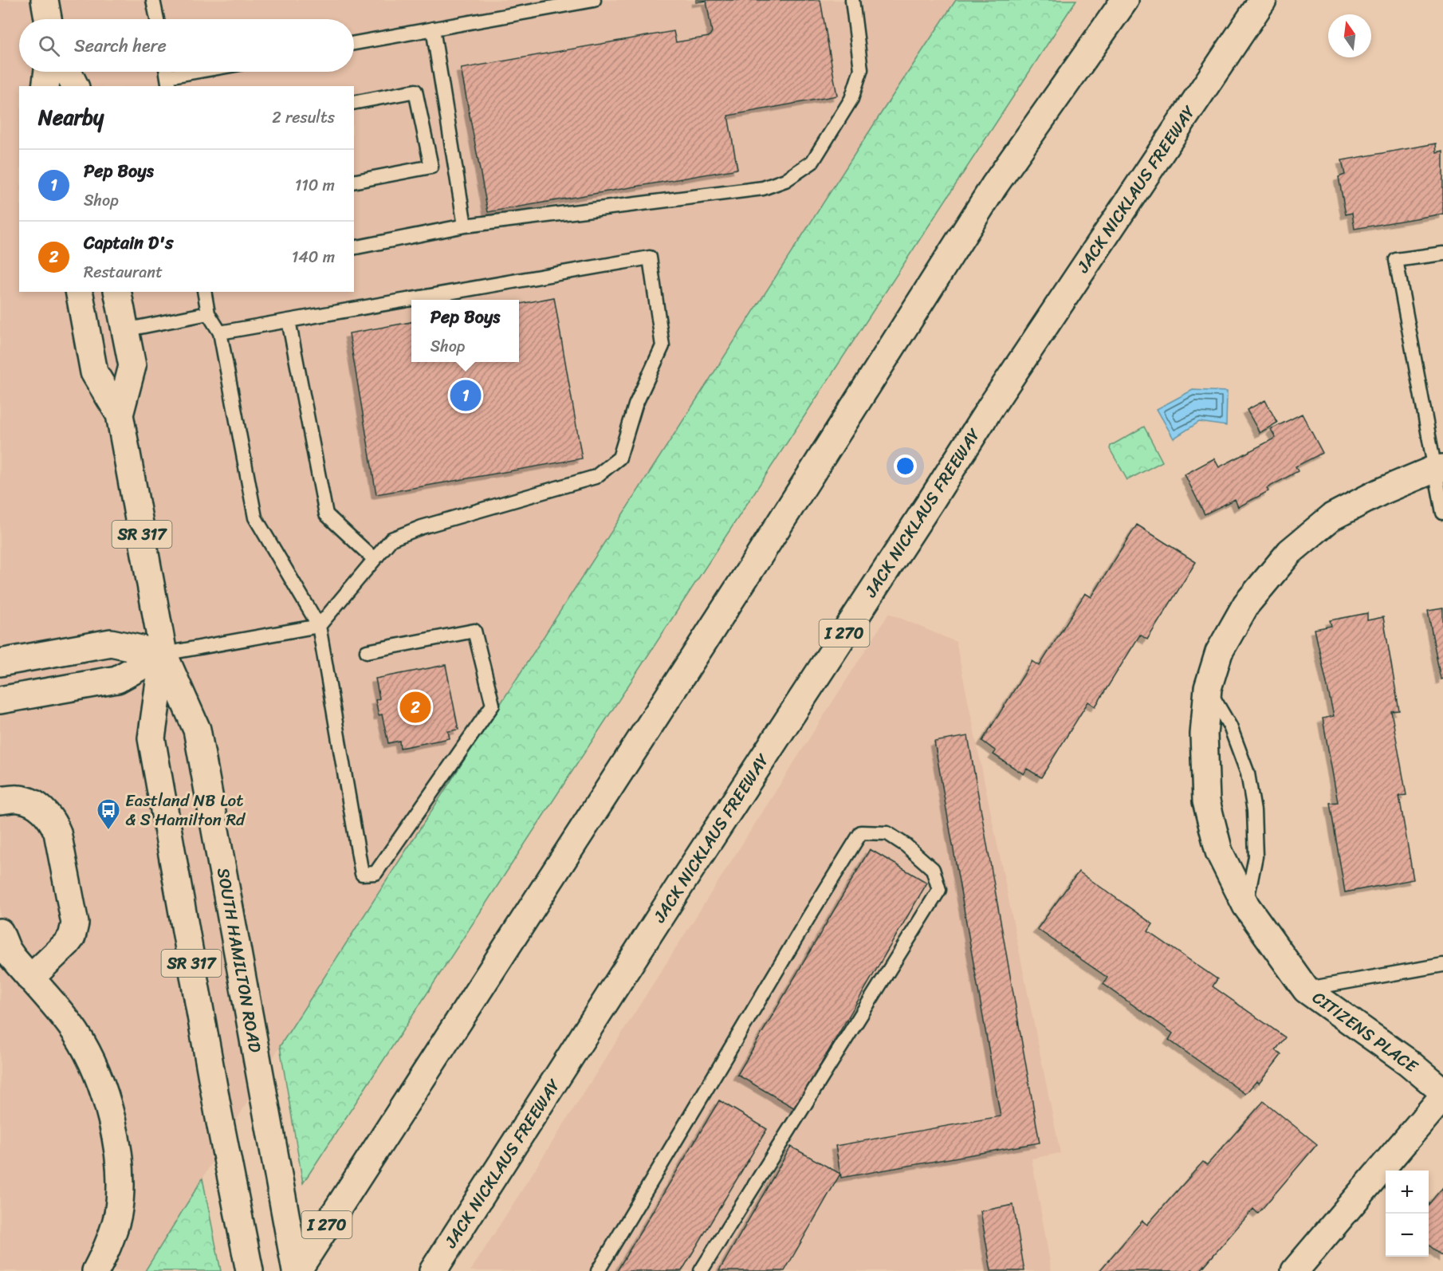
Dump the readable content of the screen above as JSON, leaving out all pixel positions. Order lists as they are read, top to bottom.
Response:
{
  "streets": {
    "main road": [
      "JACK NICKLAUS FREEWAY",
      "SR 317",
      "I 270",
      "SOUTH HAMILTON ROAD",
      "CITIZENS PLACE"
    ]
  },
  "crossings": [
    ["I 270", "SOUTH HAMILTON ROAD"]
  ],
  "places": {
    "bus stop": ["Eastland NB Lot & S Hamilton Rd"]
  },
  "north": "top",
  "page": {
    "search": "Search here",
    "heading": ["Nearby", "2 results"],
    "list": [
      {
        "mark": "1",
        "name": "Pep Boys",
        "note": "Shop",
        "value": "110 m"
      },
      {
        "mark": "2",
        "name": "Captain D's",
        "note": "Restaurant",
        "value": "140 m"
      }
    ],
    "popup": ["Pep Boys", "Shop"],
    "pins": ["1", "2"],
    "map_buttons": ["+", "−"]
  }
}
